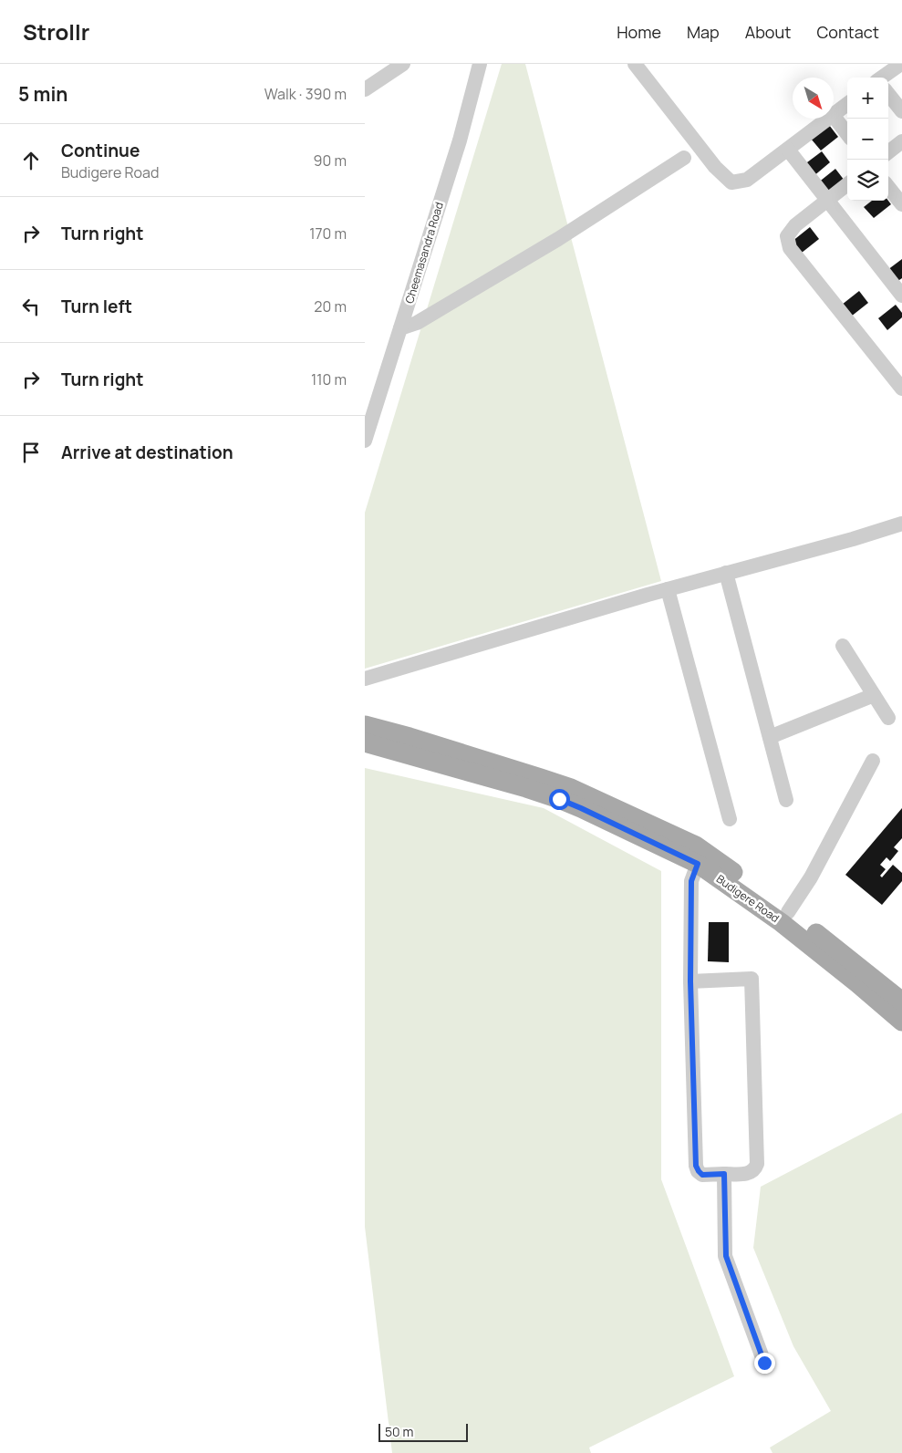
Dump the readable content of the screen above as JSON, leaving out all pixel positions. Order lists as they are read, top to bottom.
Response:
{
  "streets": {
    "main road": ["Budigere Road"],
    "street": ["Cheemasandra Road"]
  },
  "scale_bar": "50 m",
  "north": "bottom right",
  "page": {
    "header": "Strollr",
    "nav": [
      "Home",
      "Map",
      "About",
      "Contact"
    ],
    "heading": ["5 min", "Walk · 390 m"],
    "map_buttons": ["+", "−"],
    "list": [
      ["Continue", "Budigere Road", "90 m"],
      ["Turn right", "170 m"],
      ["Turn left", "20 m"],
      ["Turn right", "110 m"],
      "Arrive at destination"
    ],
    "scale": "50 m"
  }
}
